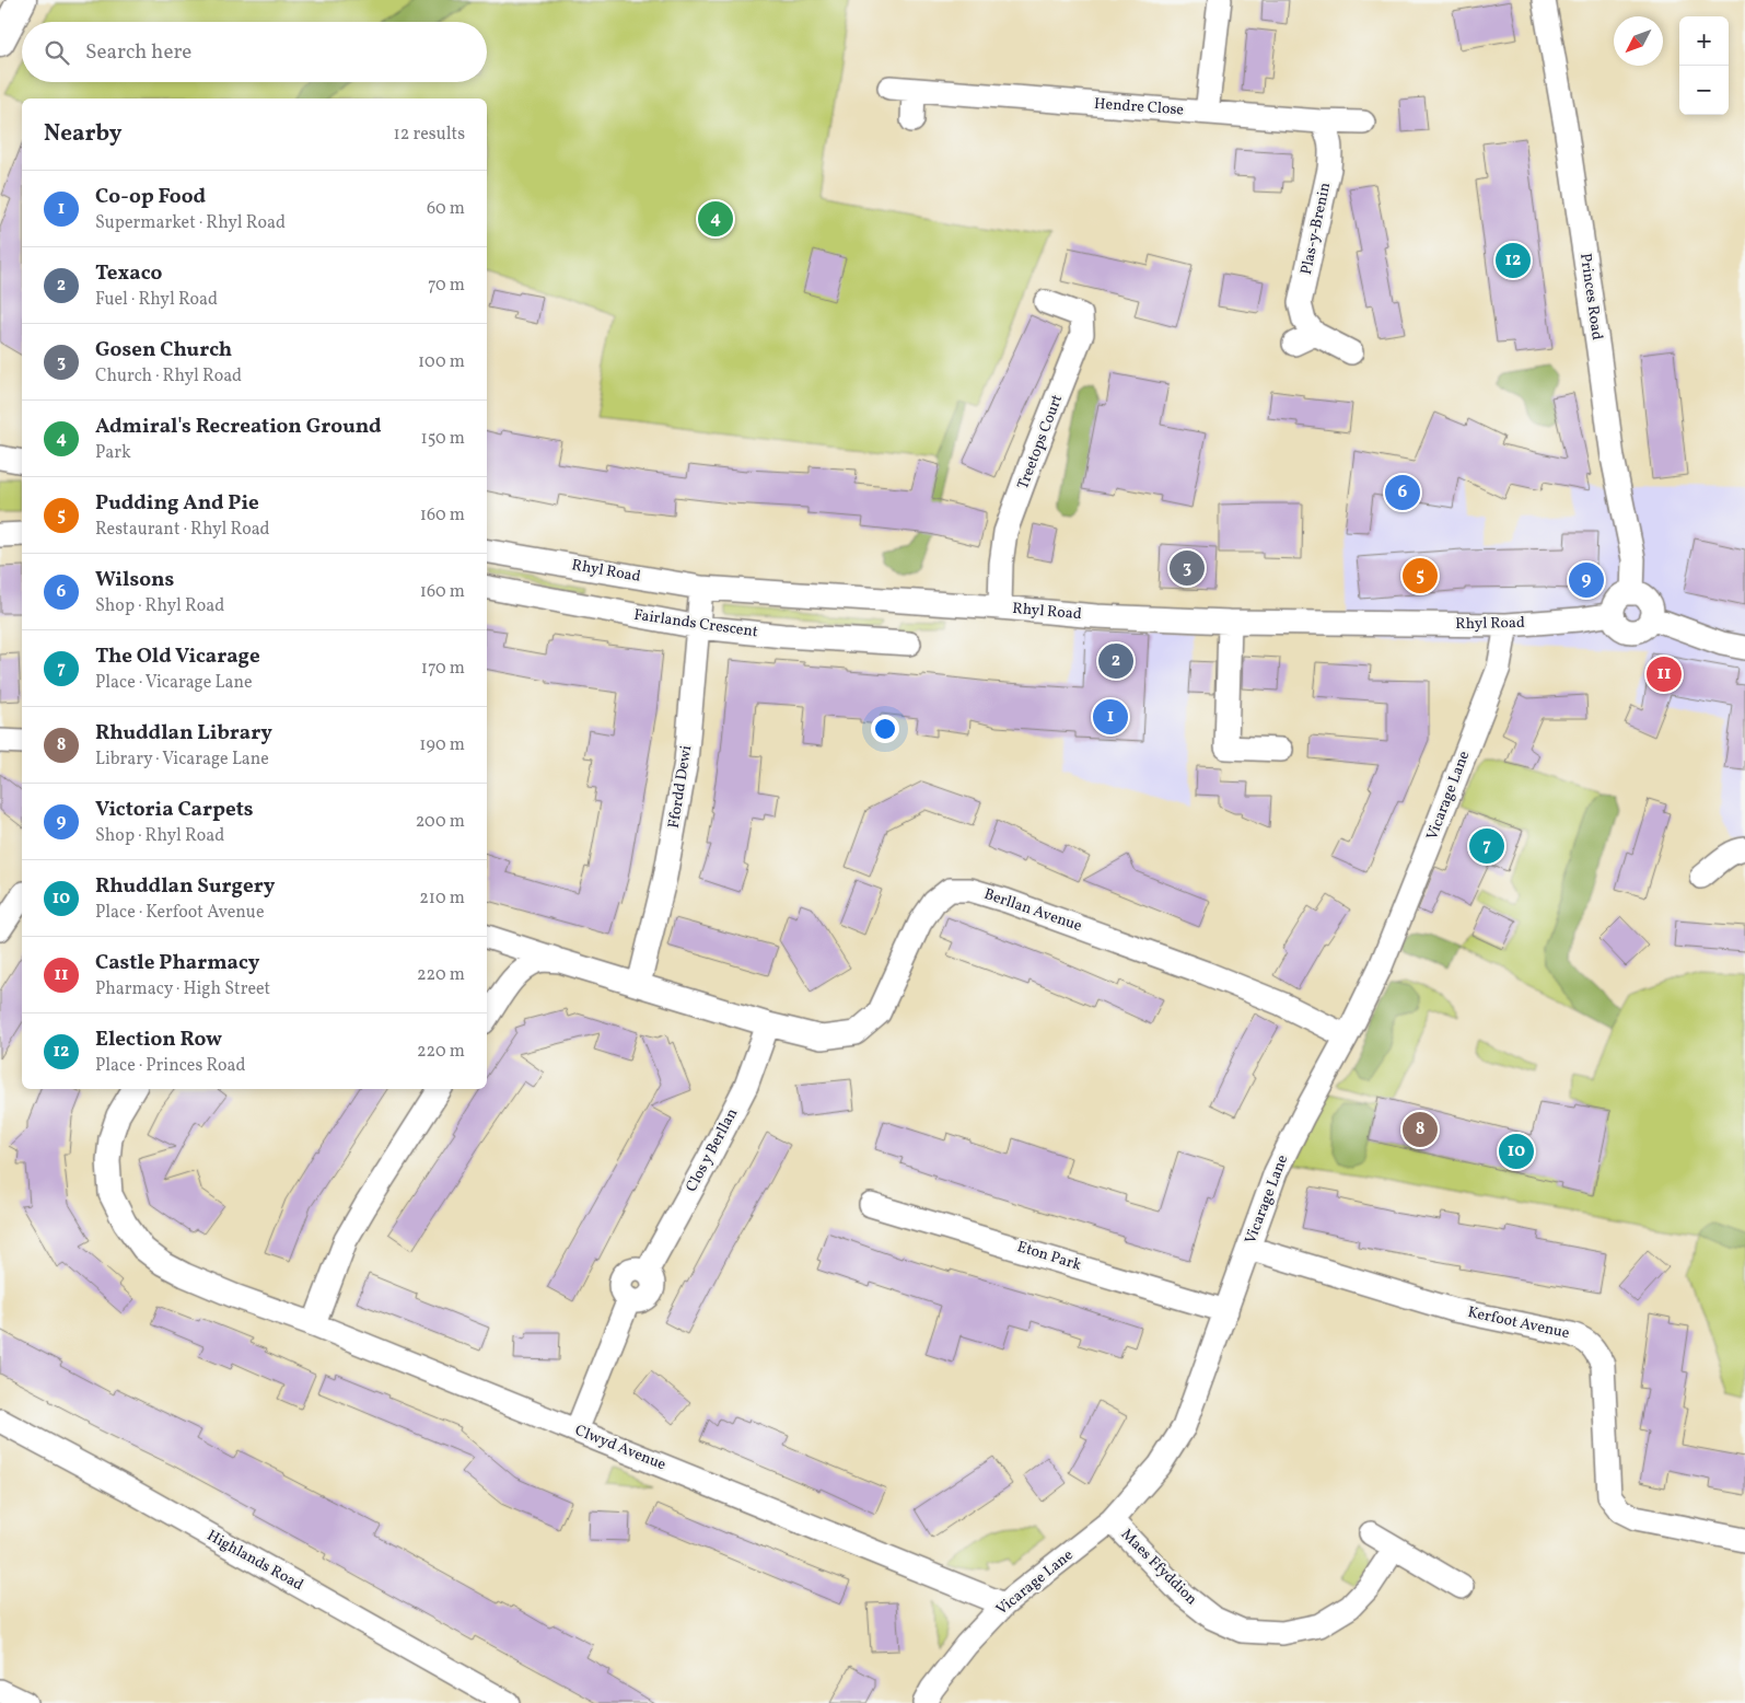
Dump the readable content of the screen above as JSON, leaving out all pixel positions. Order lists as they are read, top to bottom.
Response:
{
  "streets": {
    "street": [
      "Hendre Close",
      "Plas-y-Brenin",
      "Princes Road",
      "Treetops Court",
      "Rhyl Road",
      "Fairlands Crescent",
      "Ffordd Dewi",
      "Vicarage Lane",
      "Berllan Avenue",
      "Clos y Berllan",
      "Eton Park",
      "Kerfoot Avenue",
      "Clwyd Avenue",
      "Highlands Road",
      "Maes Ffyddion"
    ]
  },
  "crossings": [
    ["Hendre Close", "Plas-y-Brenin"],
    ["Princes Road", "Rhyl Road"],
    ["Treetops Court", "Rhyl Road"],
    ["Rhyl Road", "Ffordd Dewi"],
    ["Rhyl Road", "Vicarage Lane"],
    ["Fairlands Crescent", "Ffordd Dewi"],
    ["Ffordd Dewi", "Berllan Avenue"],
    ["Vicarage Lane", "Berllan Avenue"],
    ["Vicarage Lane", "Eton Park"],
    ["Vicarage Lane", "Kerfoot Avenue"],
    ["Vicarage Lane", "Clwyd Avenue"],
    ["Vicarage Lane", "Maes Ffyddion"],
    ["Berllan Avenue", "Clos y Berllan"],
    ["Clos y Berllan", "Clwyd Avenue"]
  ],
  "north": "bottom left",
  "page": {
    "map_buttons": ["+", "−"],
    "search": "Search here",
    "heading": ["Nearby", "12 results"],
    "list": [
      {
        "mark": "1",
        "name": "Co-op Food",
        "note": "Supermarket · Rhyl Road",
        "value": "60 m"
      },
      {
        "mark": "2",
        "name": "Texaco",
        "note": "Fuel · Rhyl Road",
        "value": "70 m"
      },
      {
        "mark": "3",
        "name": "Gosen Church",
        "note": "Church · Rhyl Road",
        "value": "100 m"
      },
      {
        "mark": "4",
        "name": "Admiral's Recreation Ground",
        "note": "Park",
        "value": "150 m"
      },
      {
        "mark": "5",
        "name": "Pudding And Pie",
        "note": "Restaurant · Rhyl Road",
        "value": "160 m"
      },
      {
        "mark": "6",
        "name": "Wilsons",
        "note": "Shop · Rhyl Road",
        "value": "160 m"
      },
      {
        "mark": "7",
        "name": "The Old Vicarage",
        "note": "Place · Vicarage Lane",
        "value": "170 m"
      },
      {
        "mark": "8",
        "name": "Rhuddlan Library",
        "note": "Library · Vicarage Lane",
        "value": "190 m"
      },
      {
        "mark": "9",
        "name": "Victoria Carpets",
        "note": "Shop · Rhyl Road",
        "value": "200 m"
      },
      {
        "mark": "10",
        "name": "Rhuddlan Surgery",
        "note": "Place · Kerfoot Avenue",
        "value": "210 m"
      },
      {
        "mark": "11",
        "name": "Castle Pharmacy",
        "note": "Pharmacy · High Street",
        "value": "220 m"
      },
      {
        "mark": "12",
        "name": "Election Row",
        "note": "Place · Princes Road",
        "value": "220 m"
      }
    ],
    "pins": [
      "4",
      "12",
      "6",
      "3",
      "5",
      "9",
      "2",
      "11",
      "1",
      "7",
      "8",
      "10"
    ]
  }
}
